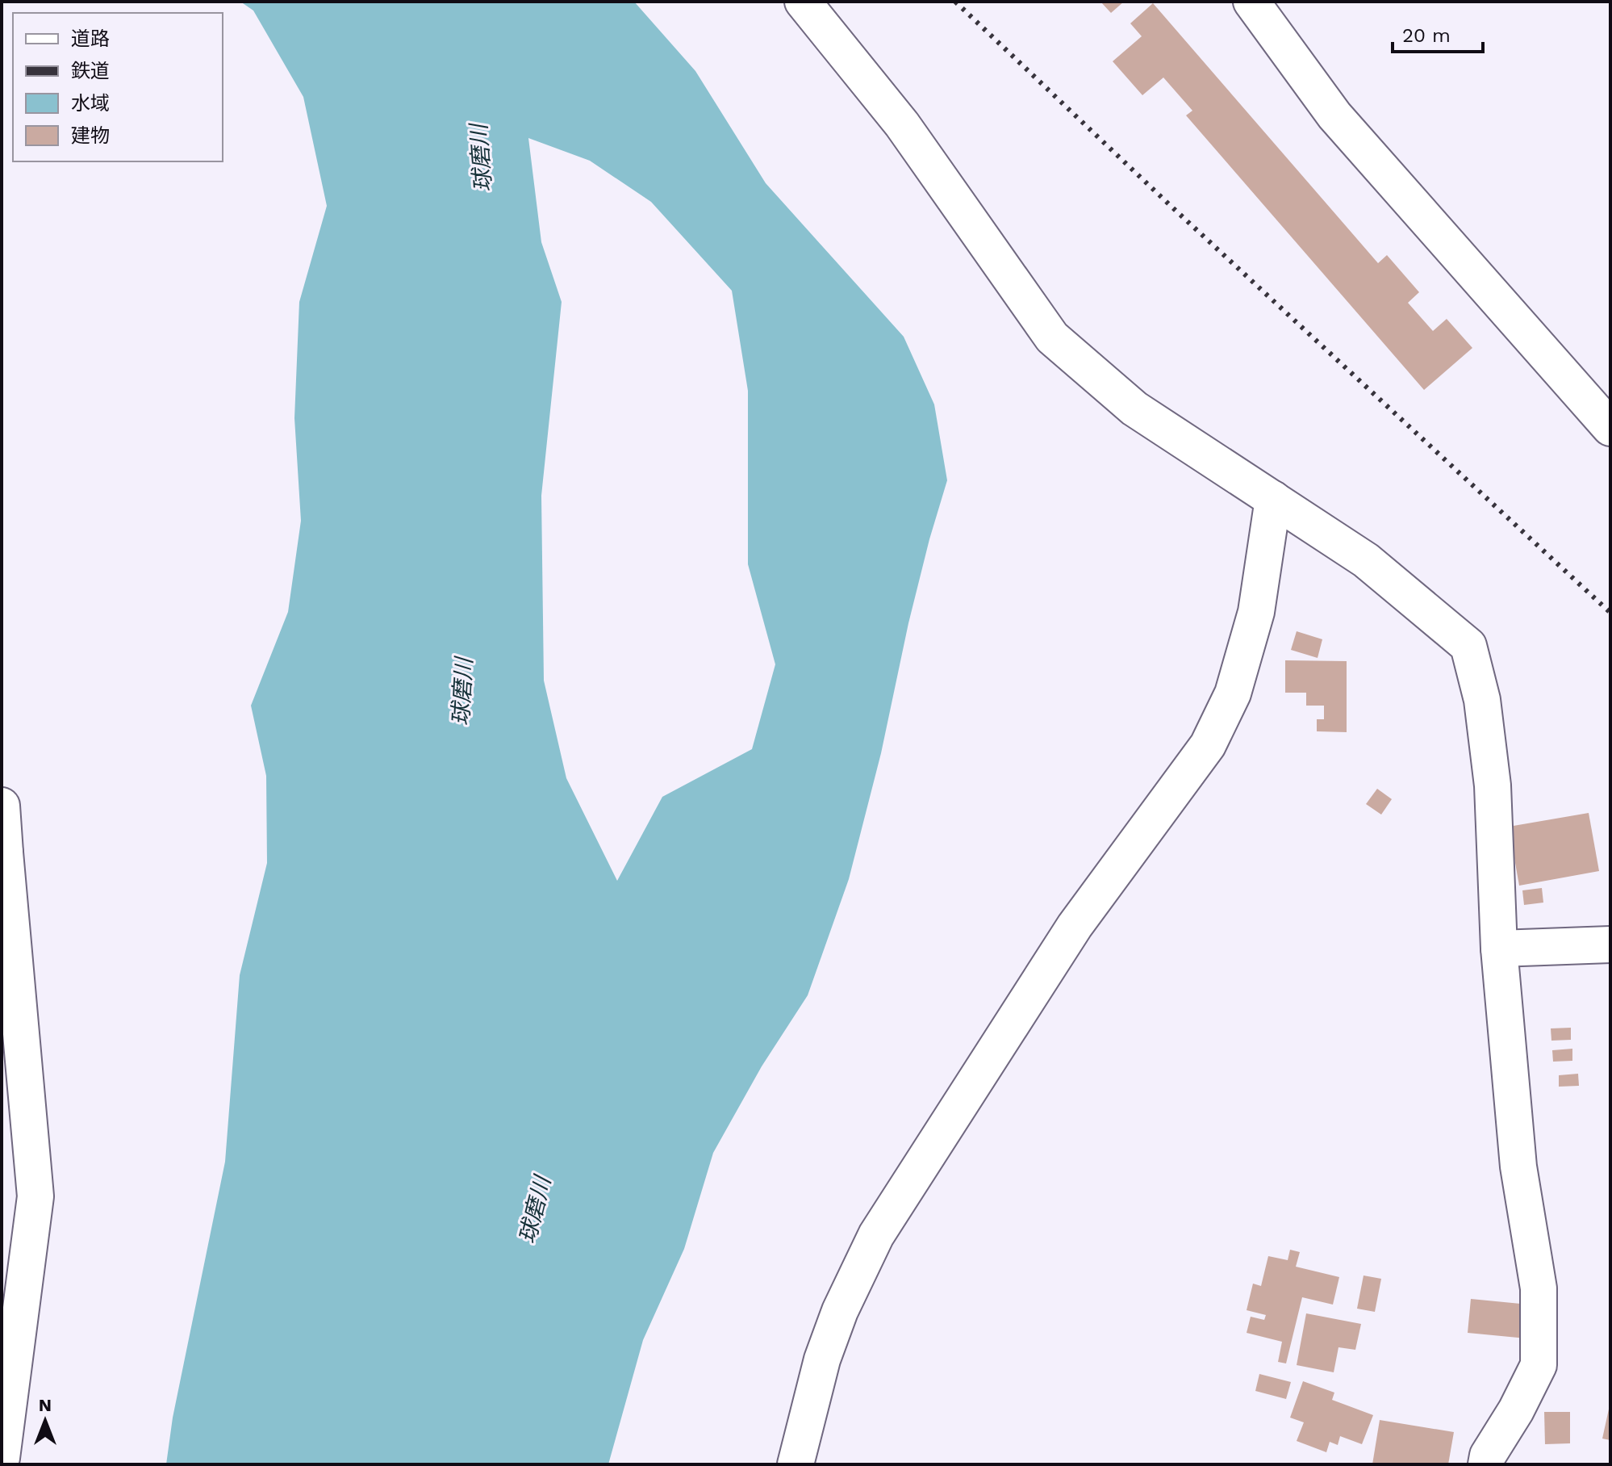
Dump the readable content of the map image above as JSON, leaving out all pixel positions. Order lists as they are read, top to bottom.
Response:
{
  "water": ["球磨川"],
  "legend": [
    "道路",
    "鉄道",
    "水域",
    "建物"
  ],
  "scale_bar": "20 m",
  "north": "top"
}
